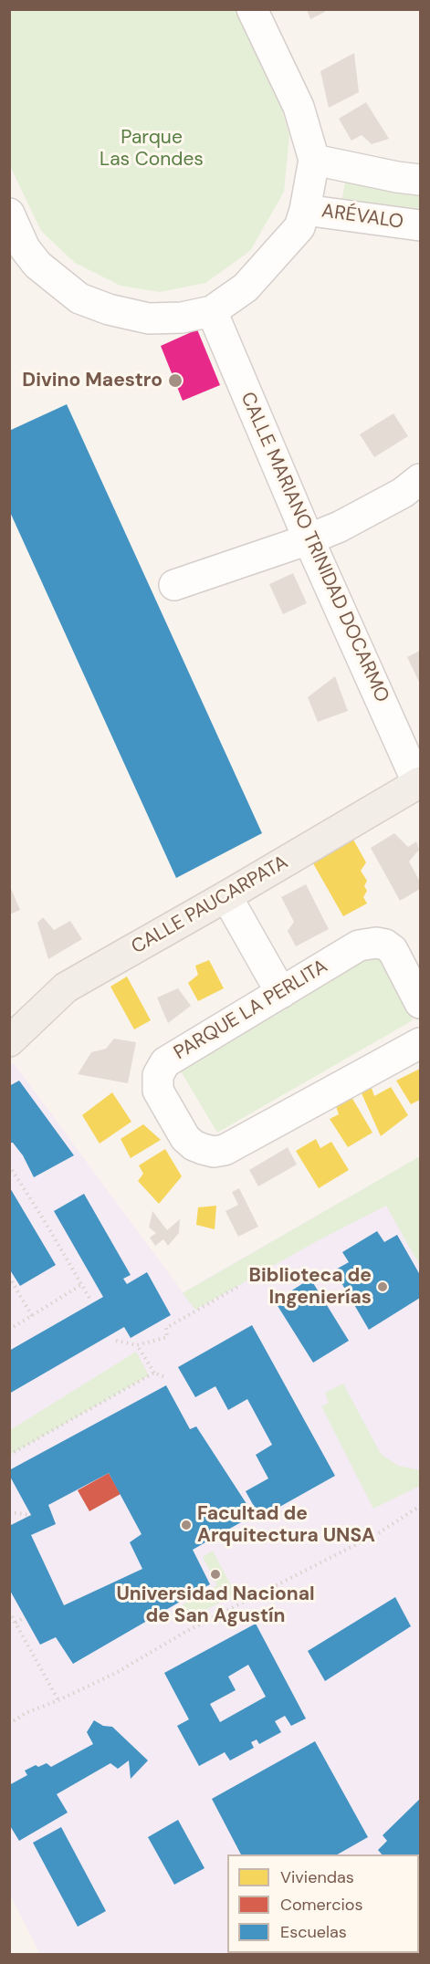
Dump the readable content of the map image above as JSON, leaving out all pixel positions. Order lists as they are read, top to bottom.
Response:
{
  "streets": {
    "main road": ["CALLE PAUCARPATA"],
    "street": ["ARÉVALO", "CALLE MARIANO TRINIDAD DOCARMO", "PARQUE LA PERLITA"]
  },
  "crossings": [
    ["CALLE MARIANO TRINIDAD DOCARMO", "CALLE PAUCARPATA"]
  ],
  "parks": ["Parque Las Condes"],
  "places": [
    "Divino Maestro",
    "Biblioteca de Ingenierías",
    "Facultad de Arquitectura UNSA",
    "Universidad Nacional de San Agustín"
  ],
  "legend": ["Viviendas", "Comercios", "Escuelas"]
}
